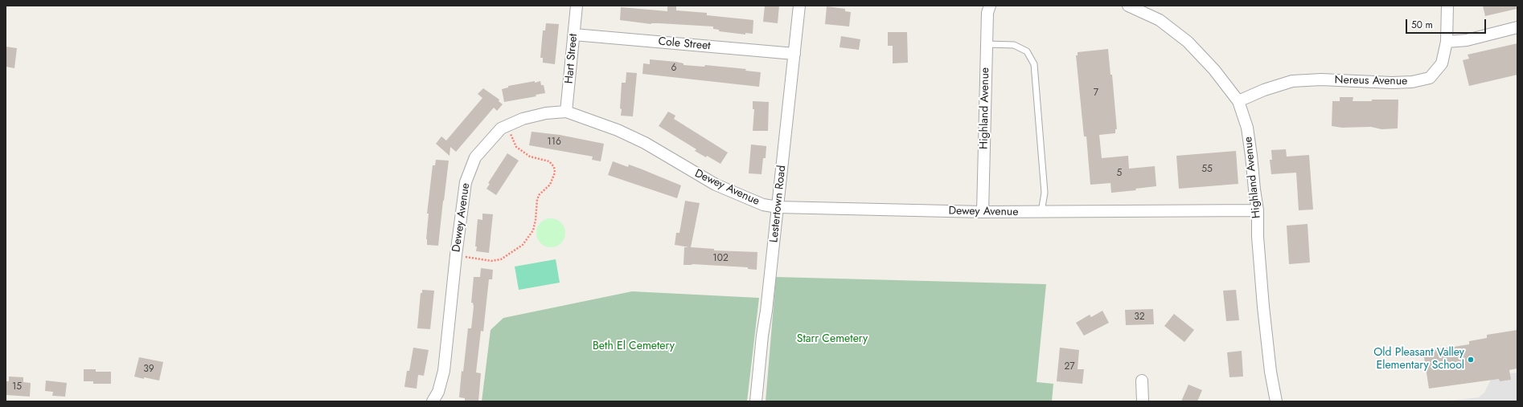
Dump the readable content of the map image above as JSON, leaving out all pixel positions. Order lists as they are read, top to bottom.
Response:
{
  "streets": {
    "street": [
      "Cole Street",
      "Hart Street",
      "Nereus Avenue",
      "Highland Avenue",
      "Dewey Avenue",
      "Lestertown Road"
    ]
  },
  "crossings": [
    ["Cole Street", "Hart Street"],
    ["Cole Street", "Lestertown Road"],
    ["Hart Street", "Dewey Avenue"],
    ["Nereus Avenue", "Highland Avenue"],
    ["Highland Avenue", "Dewey Avenue"],
    ["Dewey Avenue", "Lestertown Road"]
  ],
  "parks": ["Starr Cemetery", "Beth El Cemetery"],
  "places": ["Old Pleasant Valley Elementary School"],
  "house_numbers": [
    "6",
    "7",
    "116",
    "55",
    "5",
    "102",
    "32",
    "27",
    "39",
    "15"
  ],
  "scale_bar": "50 m"
}
